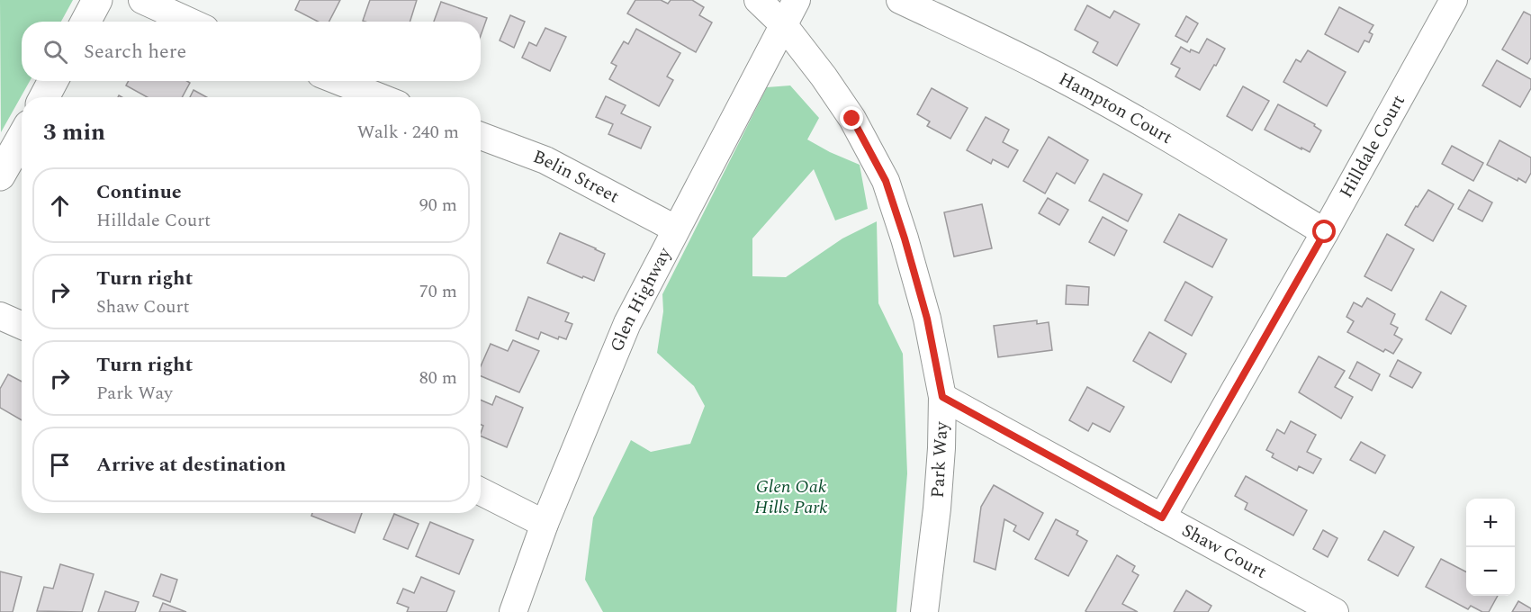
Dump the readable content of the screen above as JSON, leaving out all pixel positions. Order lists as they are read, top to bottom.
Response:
{
  "streets": {
    "street": [
      "Hampton Court",
      "Hilldale Court",
      "Belin Street",
      "Glen Highway",
      "Park Way",
      "Shaw Court"
    ]
  },
  "crossings": [
    ["Hampton Court", "Hilldale Court"],
    ["Hilldale Court", "Shaw Court"],
    ["Belin Street", "Glen Highway"],
    ["Glen Highway", "Park Way"],
    ["Park Way", "Shaw Court"]
  ],
  "parks": ["Glen Oak Hills Park"],
  "page": {
    "search": "Search here",
    "heading": ["3 min", "Walk · 240 m"],
    "list": [
      ["Continue", "Hilldale Court", "90 m"],
      ["Turn right", "Shaw Court", "70 m"],
      ["Turn right", "Park Way", "80 m"],
      "Arrive at destination"
    ],
    "map_buttons": ["+", "−"]
  }
}
